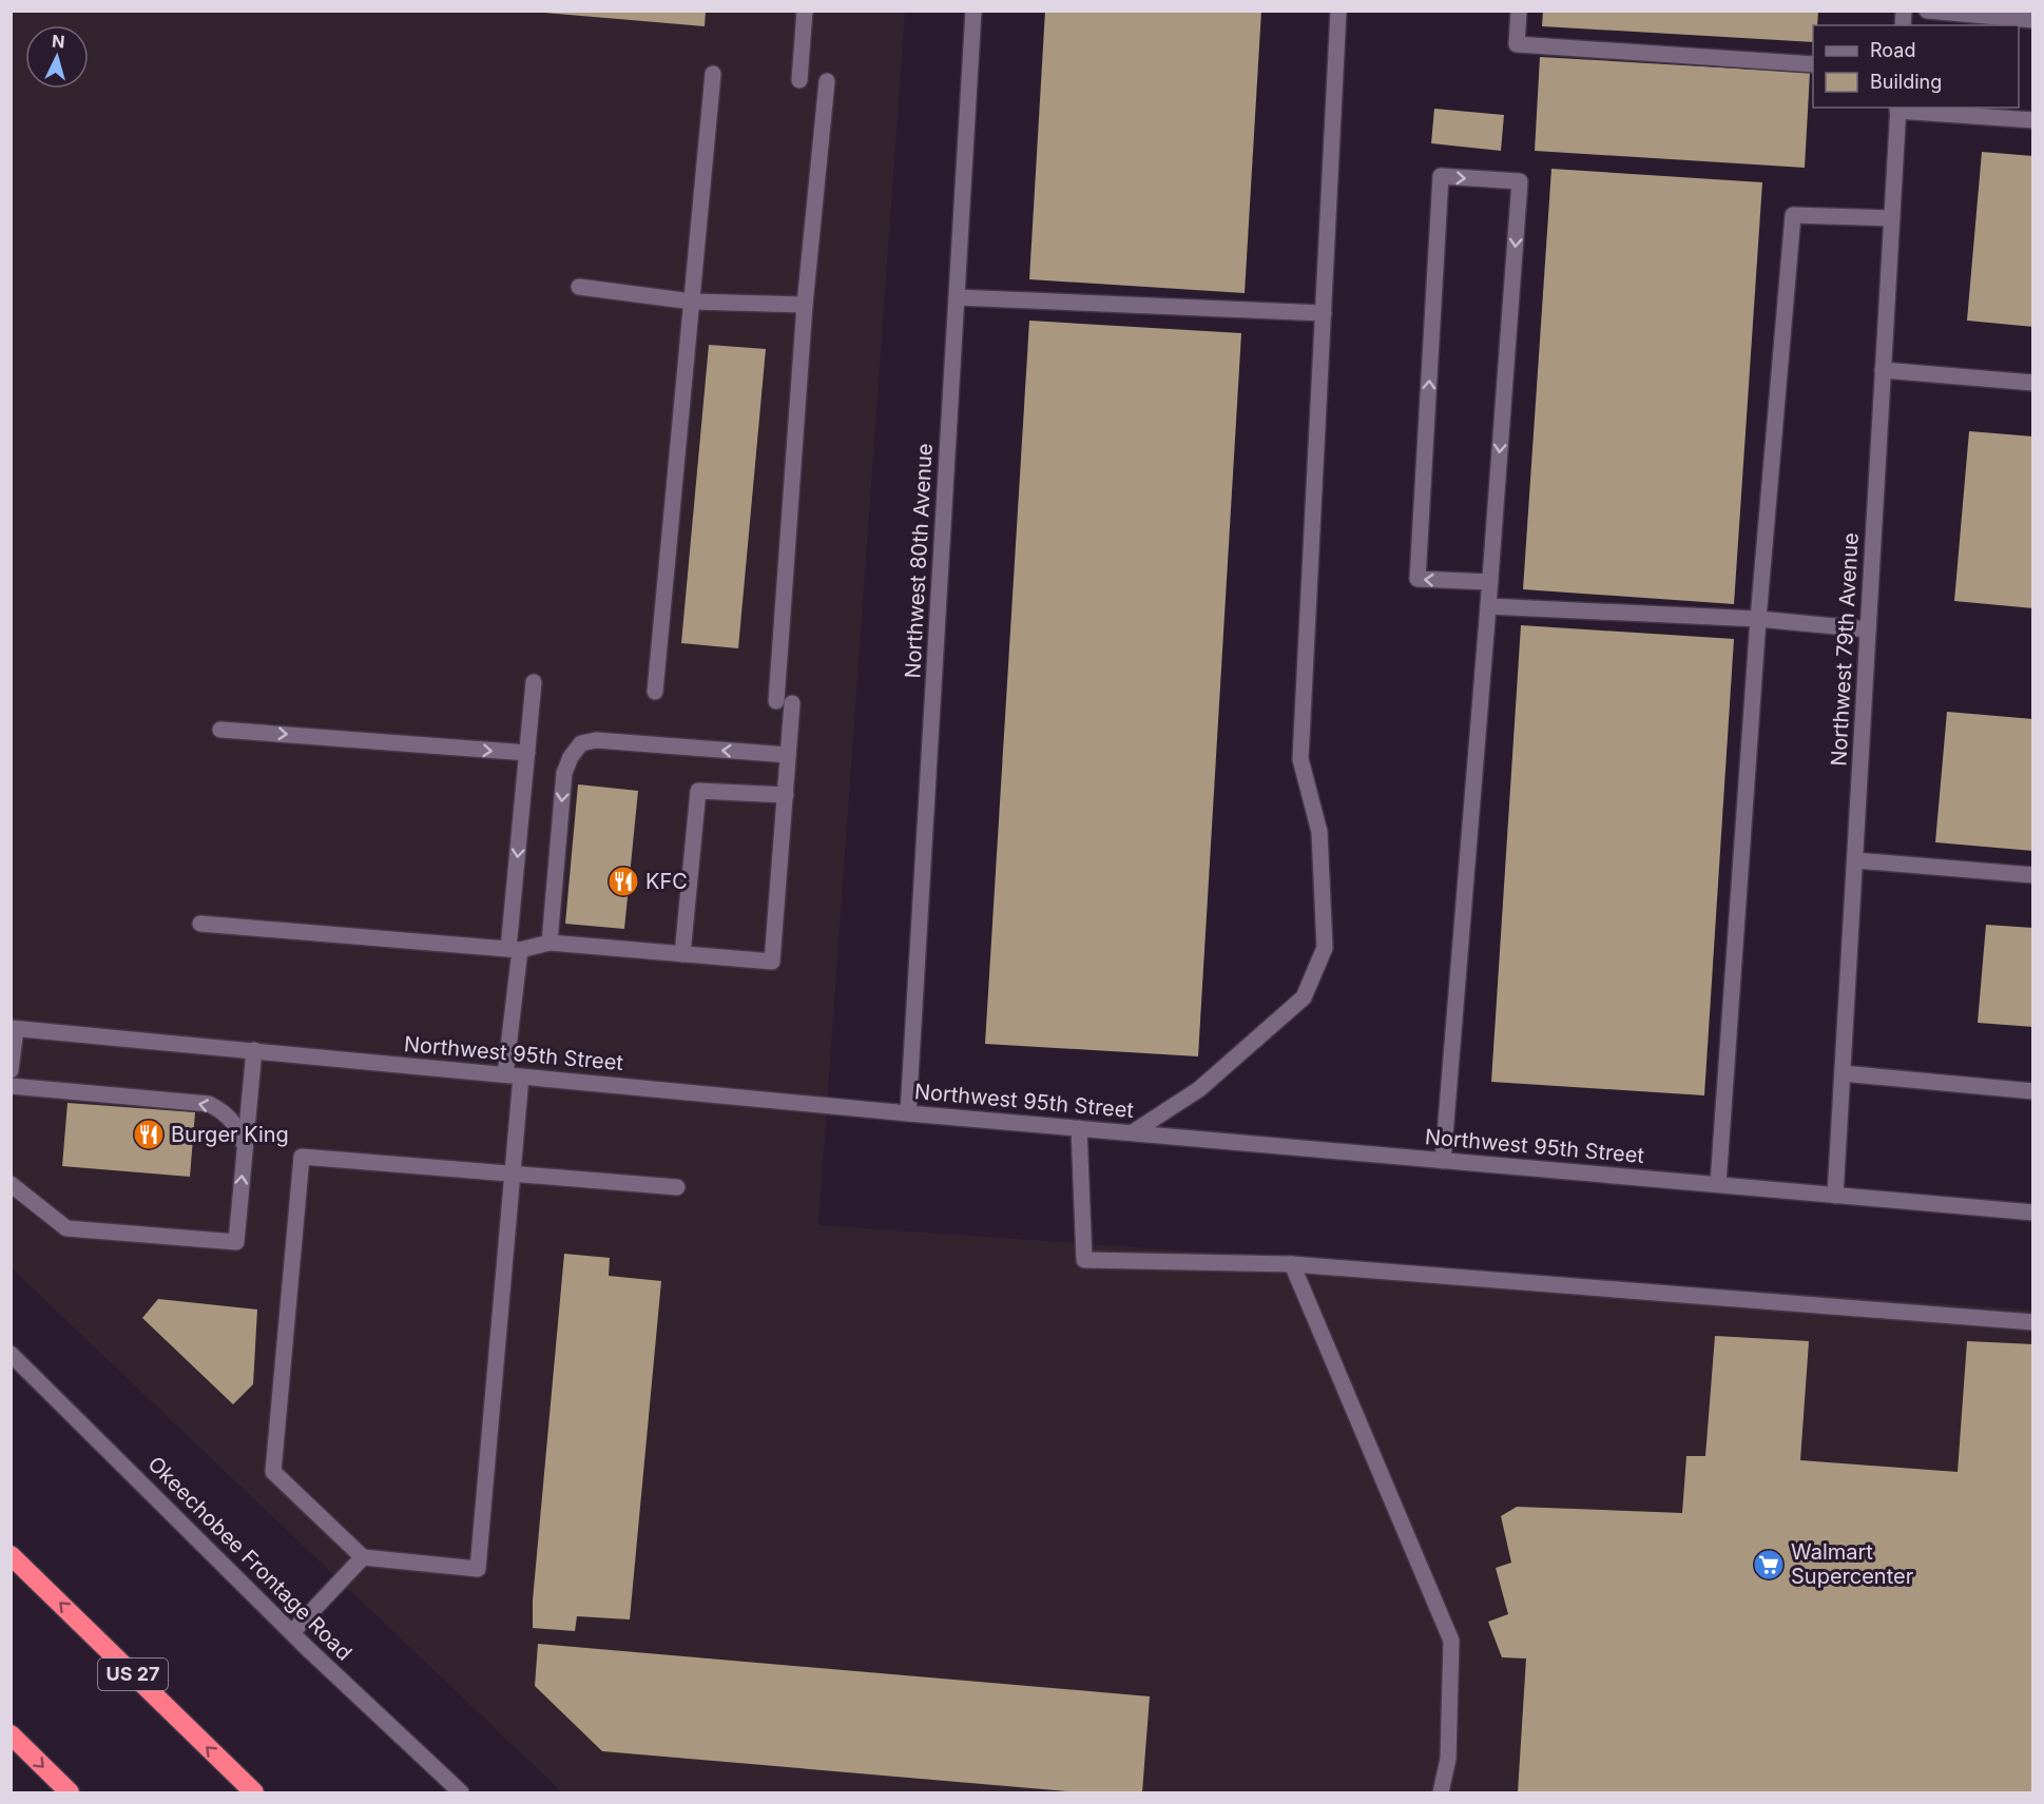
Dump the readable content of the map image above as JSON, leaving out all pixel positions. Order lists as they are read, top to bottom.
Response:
{
  "streets": {
    "highway": ["US 27"],
    "street": [
      "Northwest 80th Avenue",
      "Northwest 79th Avenue",
      "Northwest 95th Street",
      "Okeechobee Frontage Road"
    ]
  },
  "crossings": [
    ["Northwest 80th Avenue", "Northwest 95th Street"],
    ["Northwest 79th Avenue", "Northwest 95th Street"]
  ],
  "places": {
    "restaurant": ["KFC", "Burger King"],
    "supermarket": ["Walmart Supercenter"]
  },
  "legend": ["Road", "Building"],
  "north": "top"
}
